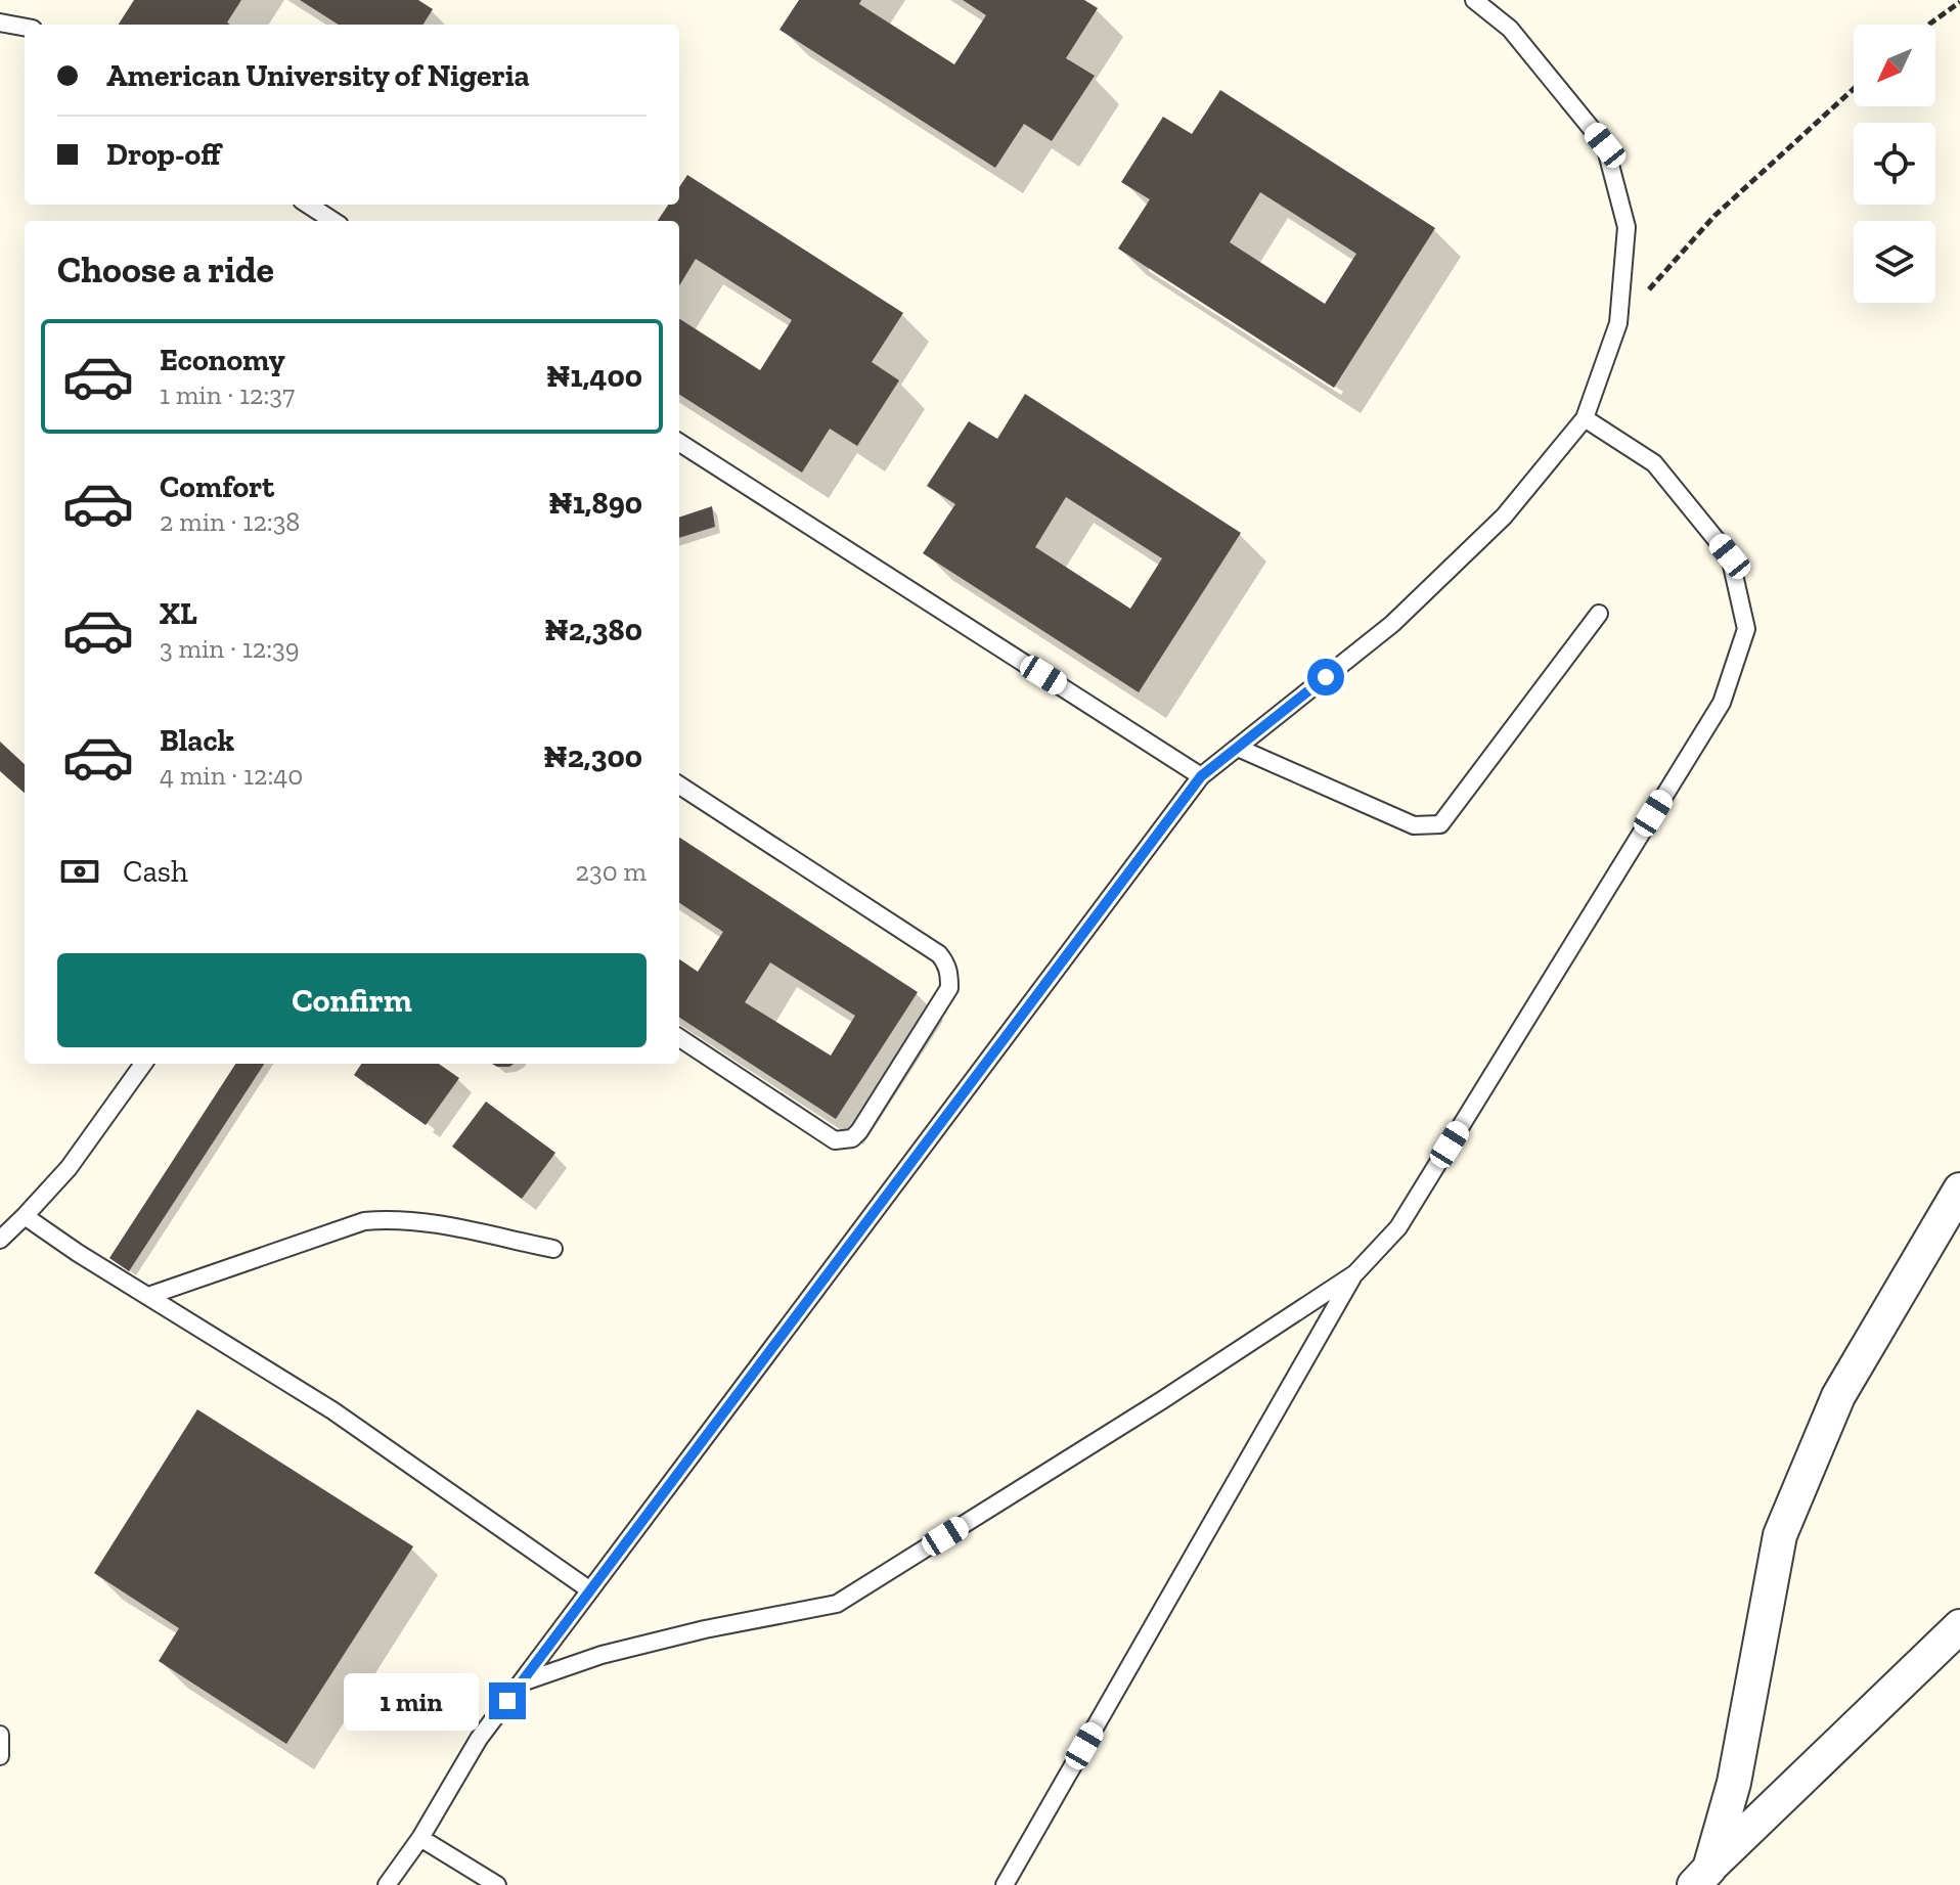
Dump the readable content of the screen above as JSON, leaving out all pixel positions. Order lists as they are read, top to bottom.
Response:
{
  "north": "bottom left",
  "page": {
    "banner": ["American University of Nigeria", "Drop-off"],
    "heading": "Choose a ride",
    "list": [
      {
        "name": "Economy",
        "note": "1 min · 12:37",
        "value": "₦1,400"
      },
      {
        "name": "Comfort",
        "note": "2 min · 12:38",
        "value": "₦1,890"
      },
      {
        "name": "XL",
        "note": "3 min · 12:39",
        "value": "₦2,380"
      },
      {
        "name": "Black",
        "note": "4 min · 12:40",
        "value": "₦2,300"
      }
    ],
    "pay": ["Cash", "230 m"],
    "buttons": "Confirm",
    "bubble": "1 min"
  }
}
